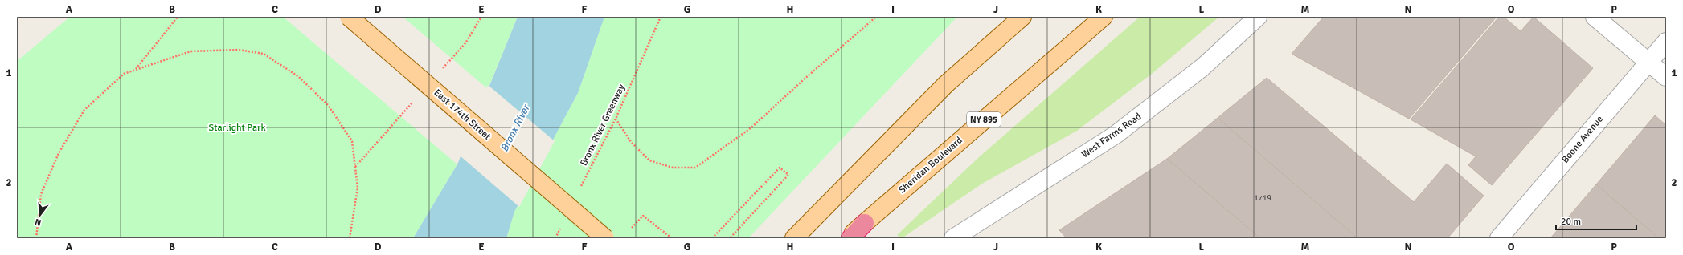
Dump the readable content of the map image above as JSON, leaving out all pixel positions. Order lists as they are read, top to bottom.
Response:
{
  "streets": {
    "main road": ["East 174th Street", "NY 895", "Sheridan Boulevard"],
    "street": ["West Farms Road", "Boone Avenue"],
    "path": ["Bronx River Greenway"]
  },
  "water": ["Bronx River"],
  "parks": ["Starlight Park"],
  "house_numbers": ["1719"],
  "scale_bar": "20 m",
  "north": "bottom",
  "grid": {
    "columns": [
      "A",
      "B",
      "C",
      "D",
      "E",
      "F",
      "G",
      "H",
      "I",
      "J",
      "K",
      "L",
      "M",
      "N",
      "O",
      "P"
    ],
    "rows": ["1", "2"]
  }
}
